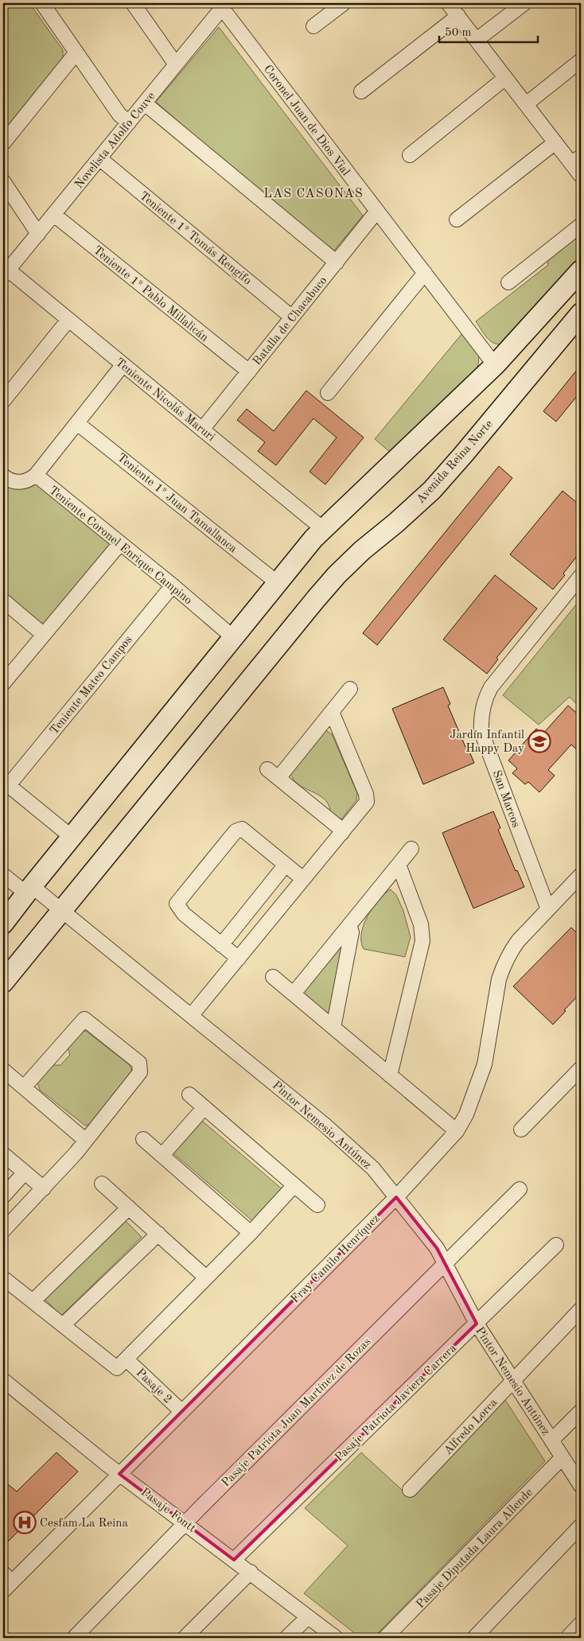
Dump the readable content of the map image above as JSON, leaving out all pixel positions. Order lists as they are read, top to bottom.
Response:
{
  "streets": {
    "street": [
      "Coronel Juan de Dios Vial",
      "Novelista Adolfo Couve",
      "Teniente 1º Tomás Rengifo",
      "Teniente 1º Pablo Millalicán",
      "Batalla de Chacabuco",
      "Teniente Nicolás Maruri",
      "Avenida Reina Norte",
      "Teniente 1º Juan Tamallanca",
      "Teniente Coronel Enrique Campino",
      "Teniente Mateo Campos",
      "San Marcos",
      "Pintor Nemesio Antúnez",
      "Fray Camilo Henríquez",
      "Pasaje 2",
      "Pasaje Patriota Javiera Carrera",
      "Pasaje Patriota Juan Martínez de Rozas",
      "Alfredo Lorca",
      "Pasaje Fontt",
      "Pasaje Diputada Laura Allende"
    ]
  },
  "crossings": [
    ["Coronel Juan de Dios Vial", "Novelista Adolfo Couve"],
    ["Coronel Juan de Dios Vial", "Batalla de Chacabuco"],
    ["Novelista Adolfo Couve", "Teniente 1º Tomás Rengifo"],
    ["Novelista Adolfo Couve", "Teniente 1º Pablo Millalicán"],
    ["Novelista Adolfo Couve", "Teniente Nicolás Maruri"],
    ["Teniente 1º Tomás Rengifo", "Batalla de Chacabuco"],
    ["Teniente 1º Pablo Millalicán", "Batalla de Chacabuco"],
    ["Batalla de Chacabuco", "Teniente Nicolás Maruri"],
    ["Avenida Reina Norte", "Pintor Nemesio Antúnez"],
    ["Teniente Coronel Enrique Campino", "Teniente Mateo Campos"],
    ["San Marcos", "Fray Camilo Henríquez"],
    ["Pintor Nemesio Antúnez", "Fray Camilo Henríquez"],
    ["Pintor Nemesio Antúnez", "Pasaje Patriota Javiera Carrera"],
    ["Pintor Nemesio Antúnez", "Pasaje Patriota Juan Martínez de Rozas"],
    ["Pintor Nemesio Antúnez", "Alfredo Lorca"],
    ["Pintor Nemesio Antúnez", "Pasaje Diputada Laura Allende"],
    ["Fray Camilo Henríquez", "Pasaje 2"],
    ["Fray Camilo Henríquez", "Pasaje Fontt"],
    ["Pasaje Patriota Javiera Carrera", "Pasaje Fontt"],
    ["Pasaje Patriota Juan Martínez de Rozas", "Pasaje Fontt"]
  ],
  "districts": ["LAS CASONAS"],
  "places": {
    "school or university": ["Jardín Infantil Happy Day"],
    "hospital": ["Cesfam La Reina"]
  },
  "scale_bar": "50 m"
}
